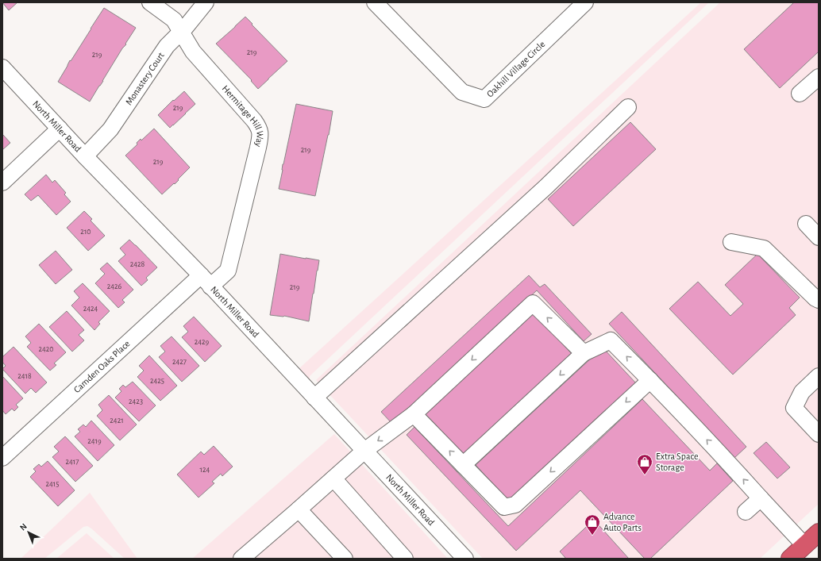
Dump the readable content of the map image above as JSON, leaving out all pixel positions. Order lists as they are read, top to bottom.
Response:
{
  "streets": {
    "street": [
      "Oakhill Village Circle",
      "Monastery Court",
      "Hermitage Hill Way",
      "North Miller Road",
      "Camden Oaks Place"
    ]
  },
  "crossings": [
    ["Monastery Court", "Hermitage Hill Way"],
    ["Monastery Court", "North Miller Road"],
    ["Hermitage Hill Way", "North Miller Road"],
    ["Hermitage Hill Way", "Camden Oaks Place"],
    ["North Miller Road", "Camden Oaks Place"]
  ],
  "places": {
    "shop": ["Extra Space Storage", "Advance Auto Parts"]
  },
  "house_numbers": [
    "219",
    "219",
    "219",
    "219",
    "219",
    "210",
    "2428",
    "2426",
    "219",
    "2424",
    "2429",
    "2420",
    "2427",
    "2418",
    "2425",
    "2423",
    "2421",
    "2419",
    "2417",
    "124",
    "2415"
  ],
  "north": "top left"
}
